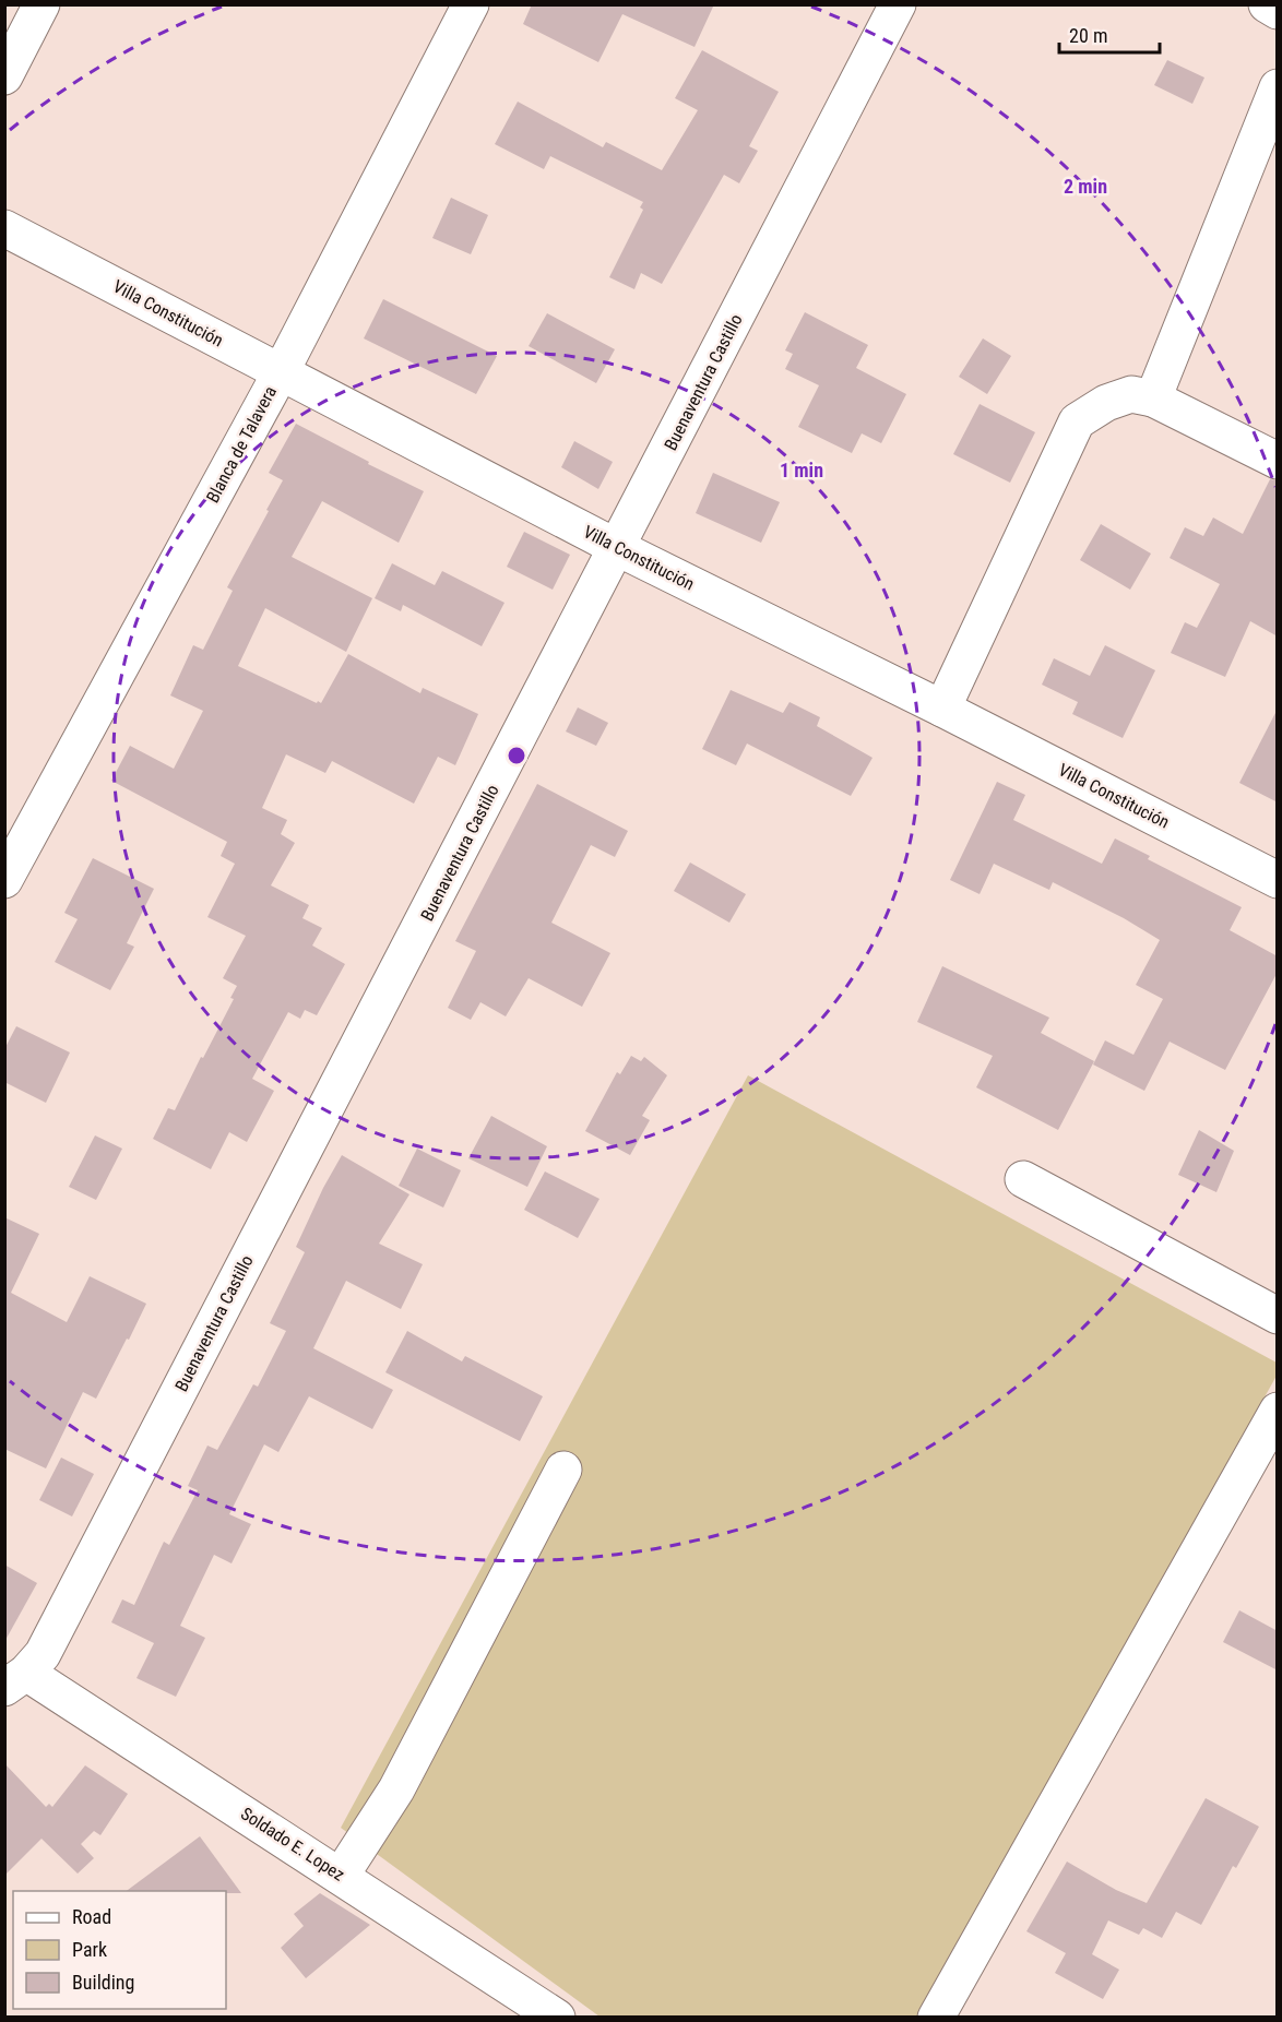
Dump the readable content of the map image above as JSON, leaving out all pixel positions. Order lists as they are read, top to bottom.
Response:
{
  "streets": {
    "street": [
      "Villa Constitución",
      "Buenaventura Castillo",
      "Blanca de Talavera",
      "Soldado E. Lopez"
    ]
  },
  "crossings": [
    ["Villa Constitución", "Buenaventura Castillo"],
    ["Villa Constitución", "Blanca de Talavera"],
    ["Buenaventura Castillo", "Soldado E. Lopez"]
  ],
  "legend": ["Road", "Park", "Building"],
  "scale_bar": "20 m",
  "rings": ["2 min", "1 min"]
}
